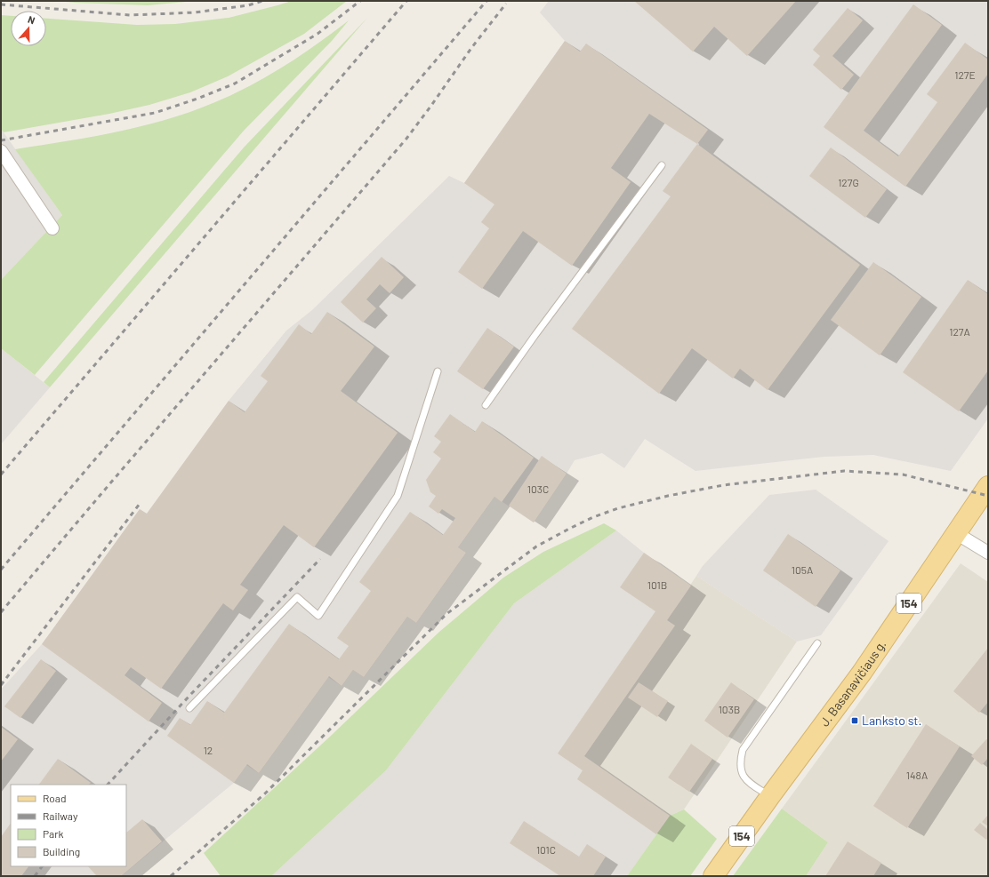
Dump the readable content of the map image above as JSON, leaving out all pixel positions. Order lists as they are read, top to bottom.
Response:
{
  "streets": {
    "main road": ["154", "J. Basanavičiaus g."]
  },
  "places": {
    "transit": ["Lanksto st."]
  },
  "house_numbers": [
    "127E",
    "127G",
    "127A",
    "103C",
    "105A",
    "101B",
    "103B",
    "12",
    "148A",
    "101C"
  ],
  "legend": [
    "Road",
    "Railway",
    "Park",
    "Building"
  ],
  "north": "top"
}
